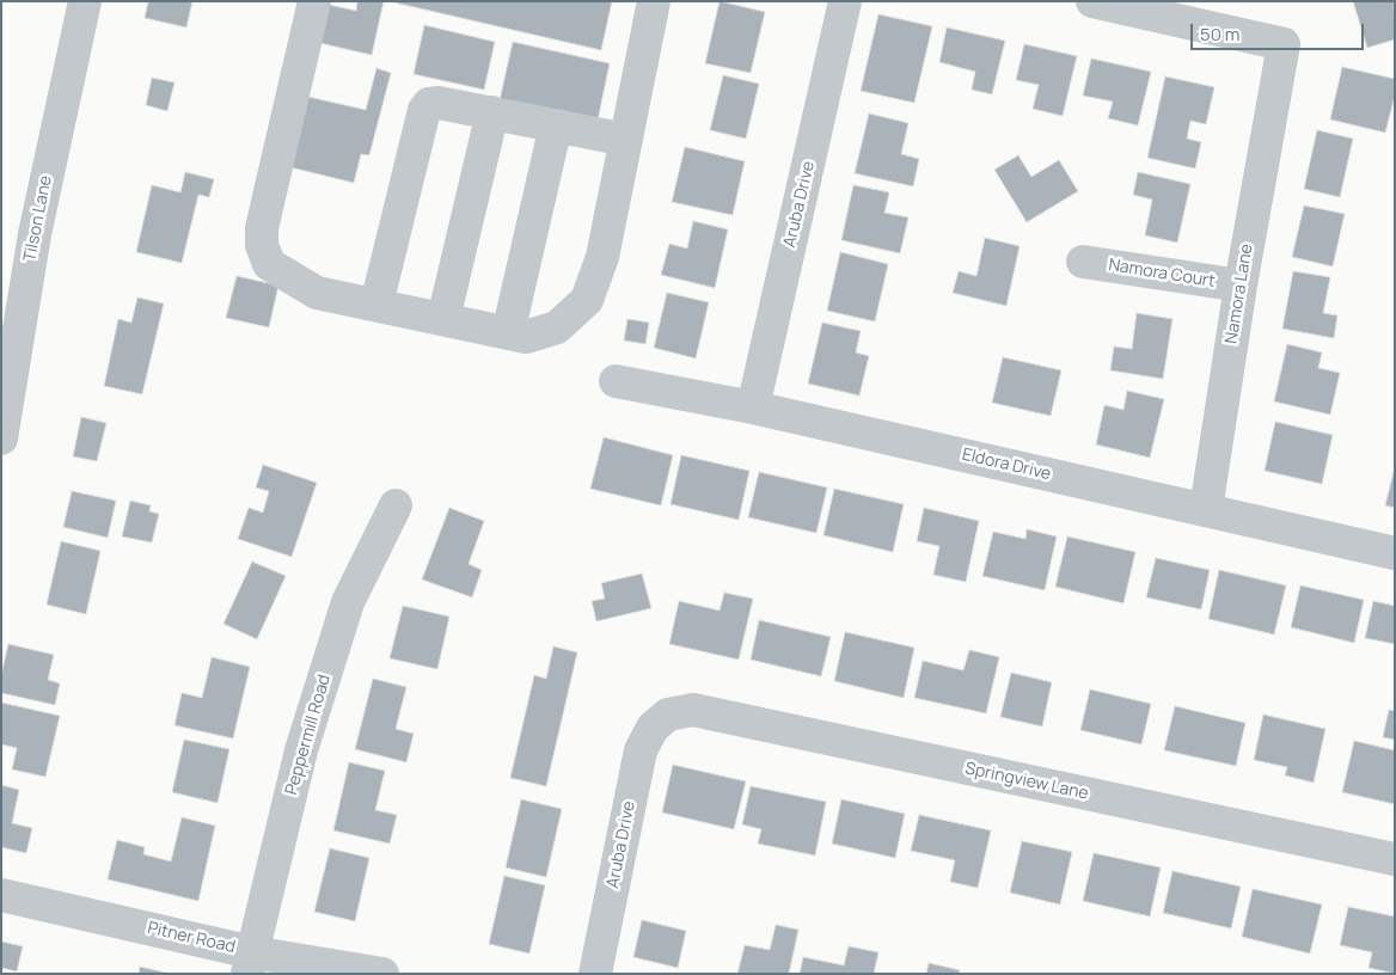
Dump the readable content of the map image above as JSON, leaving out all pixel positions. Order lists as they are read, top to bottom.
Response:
{
  "streets": {
    "street": [
      "Aruba Drive",
      "Tilson Lane",
      "Namora Court",
      "Namora Lane",
      "Eldora Drive",
      "Peppermill Road",
      "Springview Lane",
      "Pitner Road"
    ]
  },
  "crossings": [
    ["Aruba Drive", "Eldora Drive"],
    ["Aruba Drive", "Springview Lane"],
    ["Namora Court", "Namora Lane"],
    ["Namora Lane", "Eldora Drive"],
    ["Peppermill Road", "Pitner Road"]
  ],
  "scale_bar": "50 m"
}
